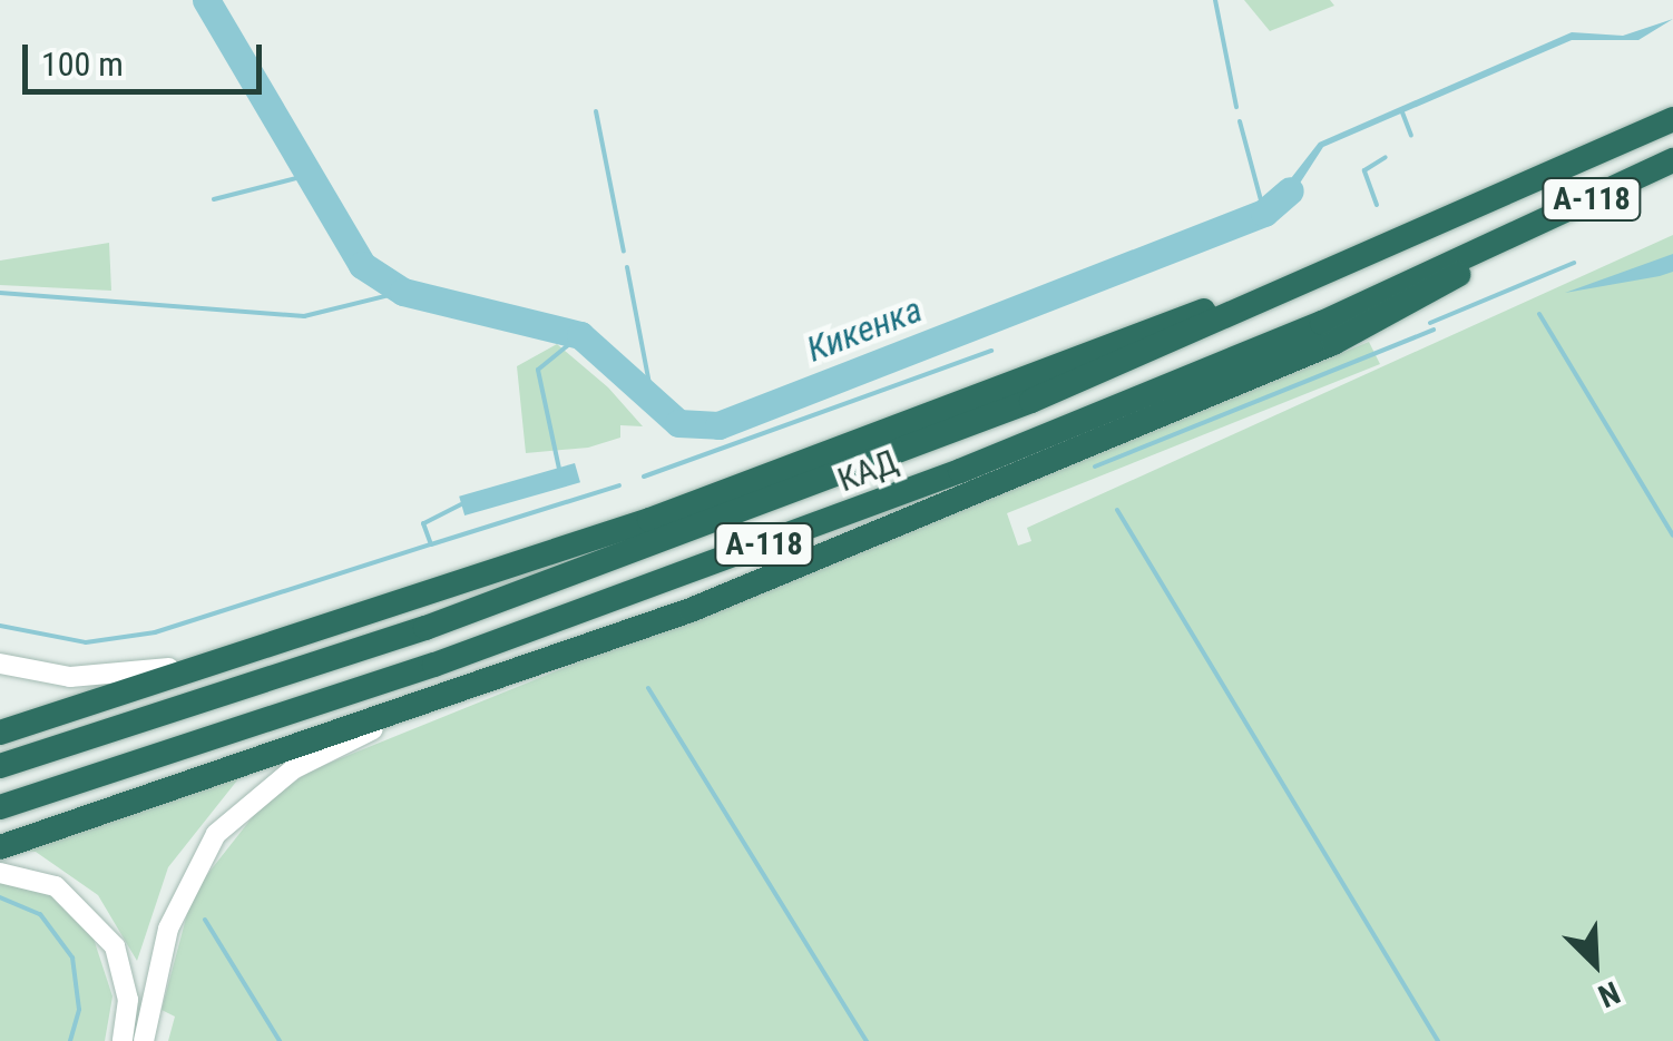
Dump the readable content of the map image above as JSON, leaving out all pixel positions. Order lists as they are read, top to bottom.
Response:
{
  "streets": {
    "highway": ["А-118", "КАД"]
  },
  "water": ["Кикенка"],
  "scale_bar": "100 m",
  "north": "bottom right"
}
